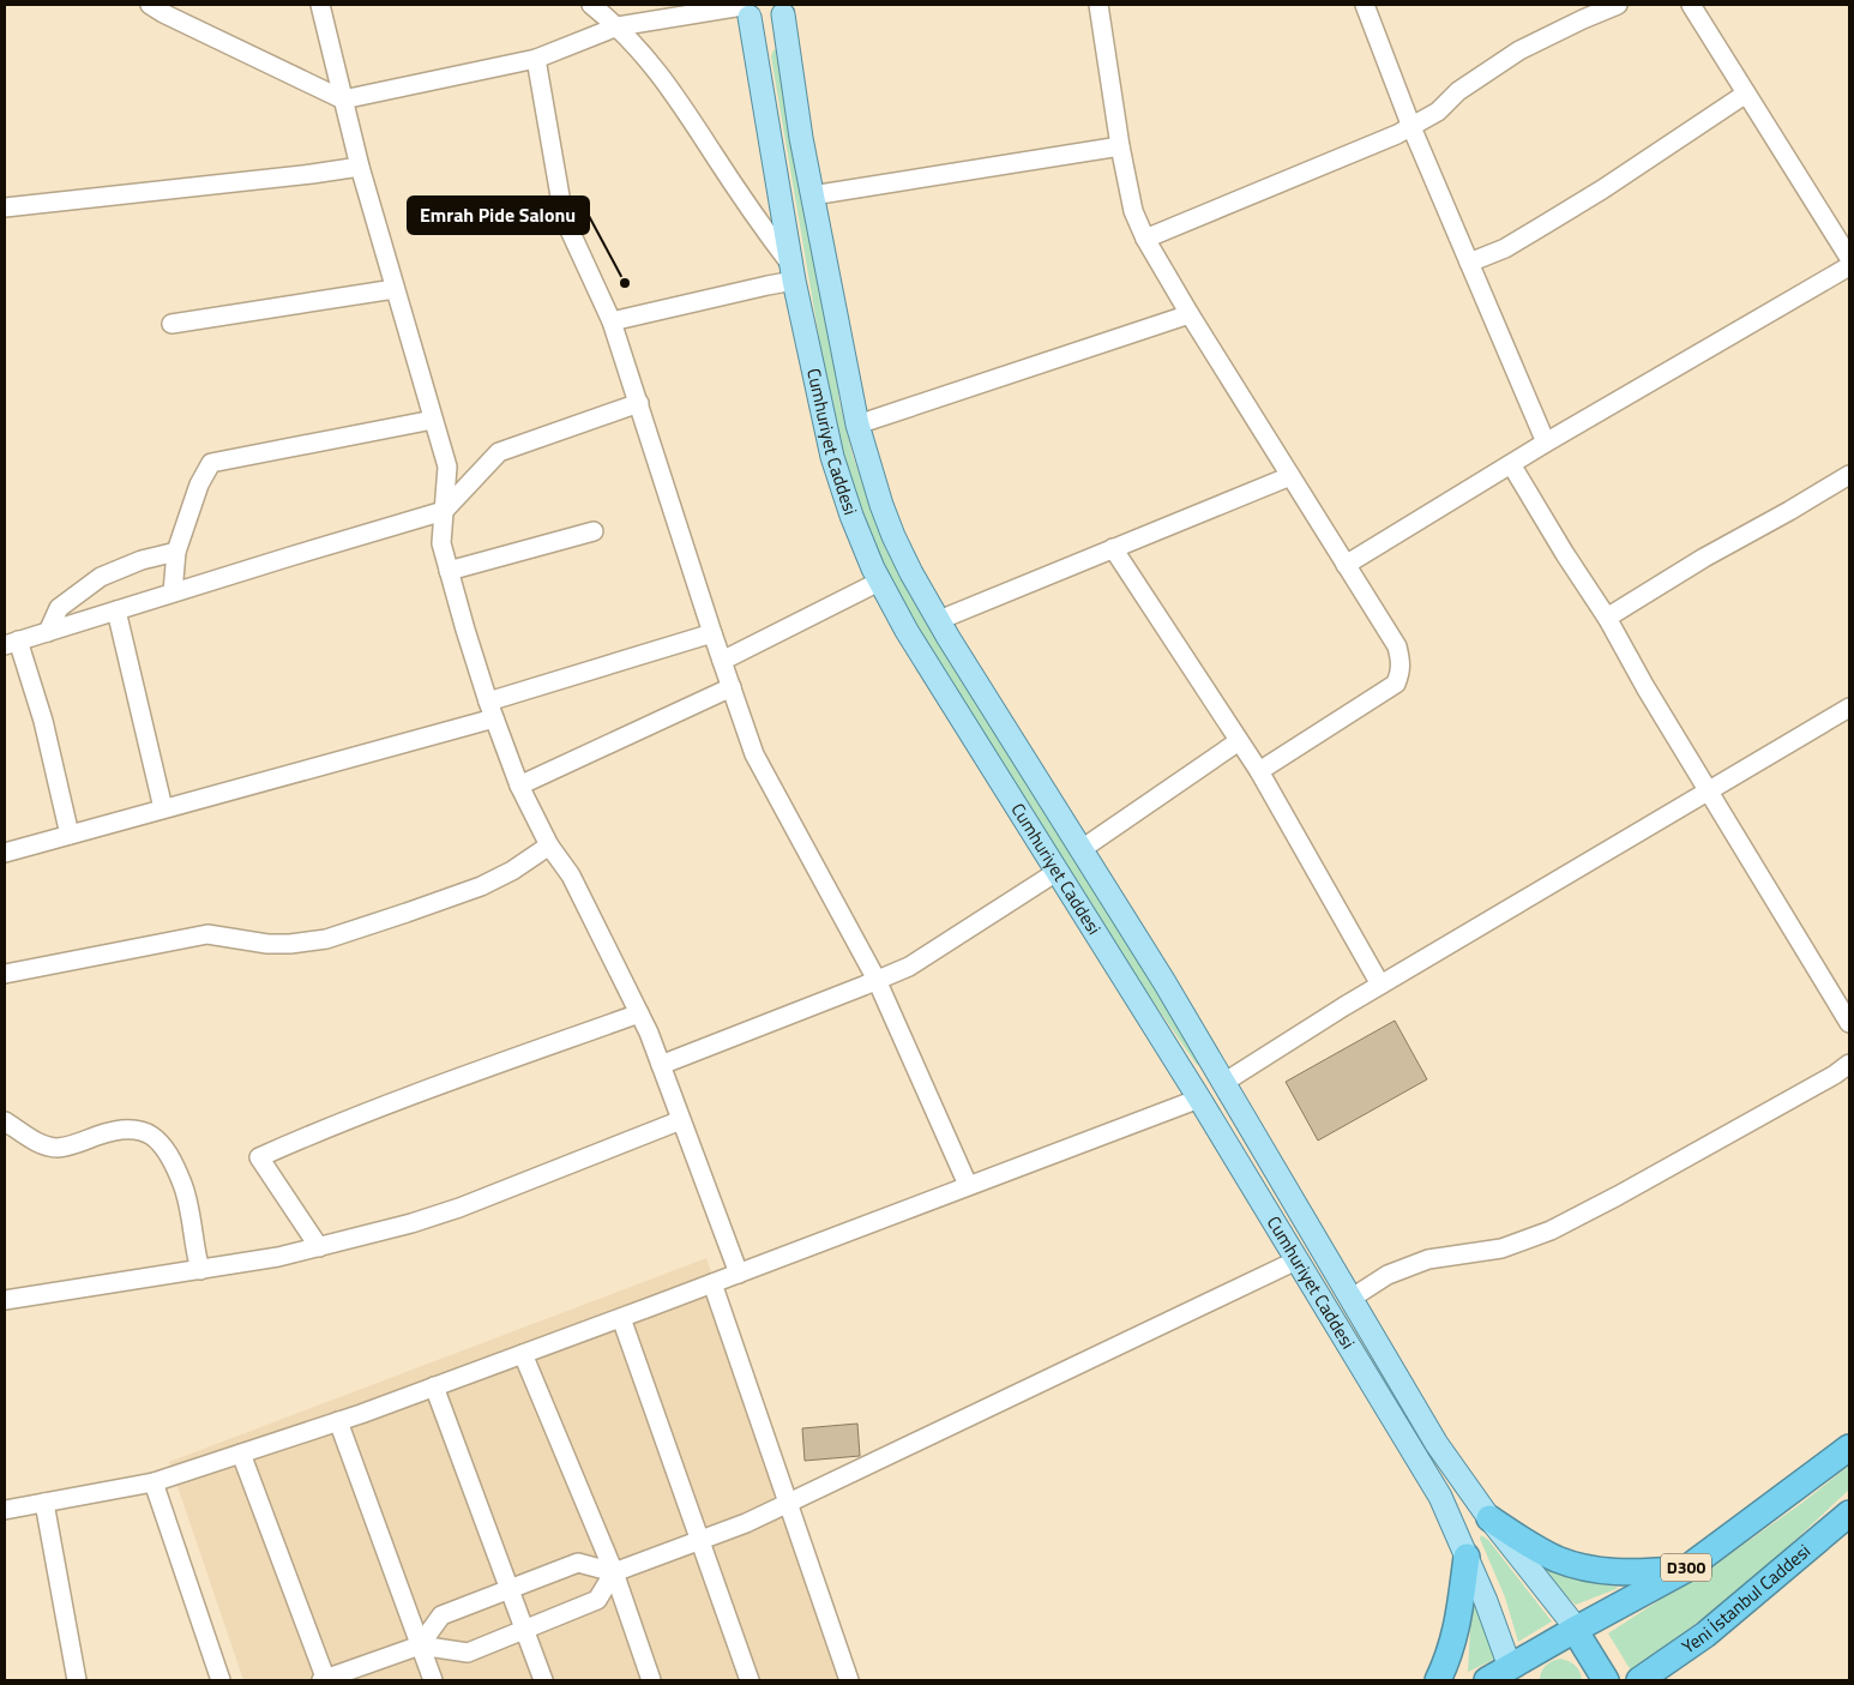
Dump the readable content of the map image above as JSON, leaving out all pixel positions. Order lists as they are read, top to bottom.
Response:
{
  "streets": {
    "highway": ["D300", "Yeni İstanbul Caddesi"],
    "main road": ["Cumhuriyet Caddesi"]
  },
  "crossings": [
    ["Cumhuriyet Caddesi", "D300"]
  ],
  "places": ["Emrah Pide Salonu"]
}
